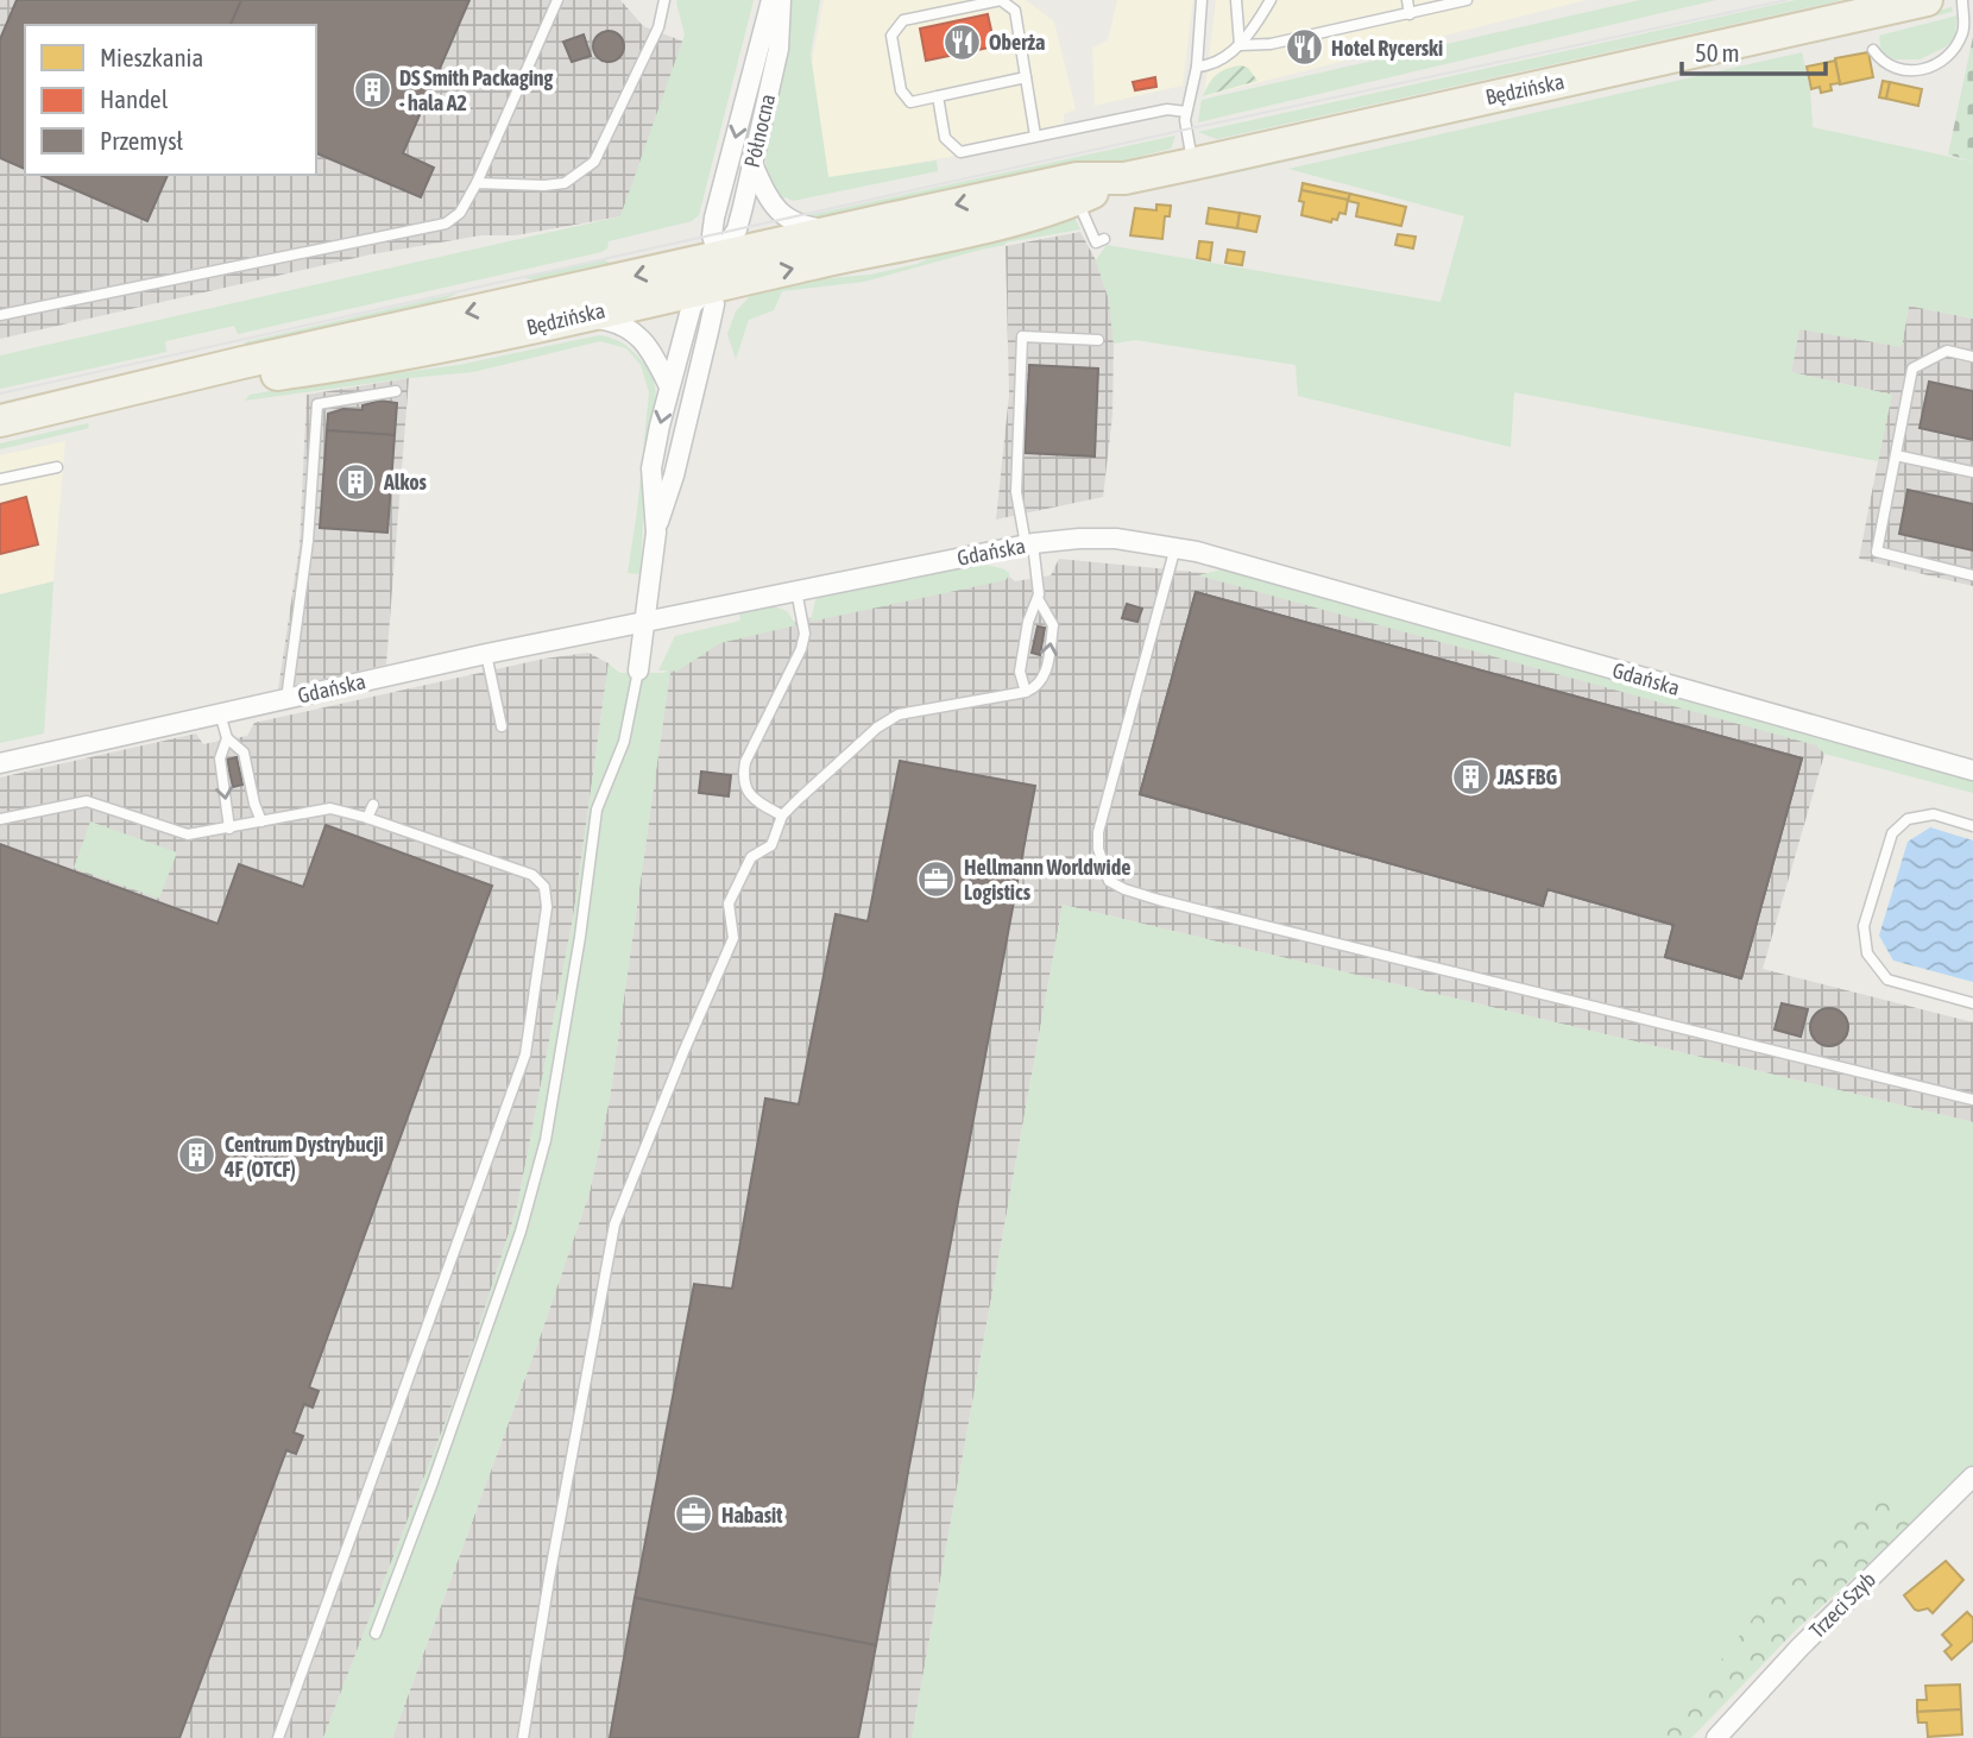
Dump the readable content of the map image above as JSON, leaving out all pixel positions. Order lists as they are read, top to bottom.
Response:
{
  "streets": {
    "main road": ["Będzińska"],
    "street": ["Północna", "Gdańska", "Trzeci Szyb"]
  },
  "crossings": [
    ["Będzińska", "Północna"],
    ["Północna", "Gdańska"]
  ],
  "places": {
    "restaurant": ["Oberża", "Hotel Rycerski"],
    "building": [
      "DS Smith Packaging - hala A2",
      "Alkos",
      "JAS FBG",
      "Centrum Dystrybucji 4F (OTCF)"
    ],
    "office": ["Hellmann Worldwide Logistics", "Habasit"]
  },
  "legend": ["Mieszkania", "Handel", "Przemysł"],
  "scale_bar": "50 m"
}
